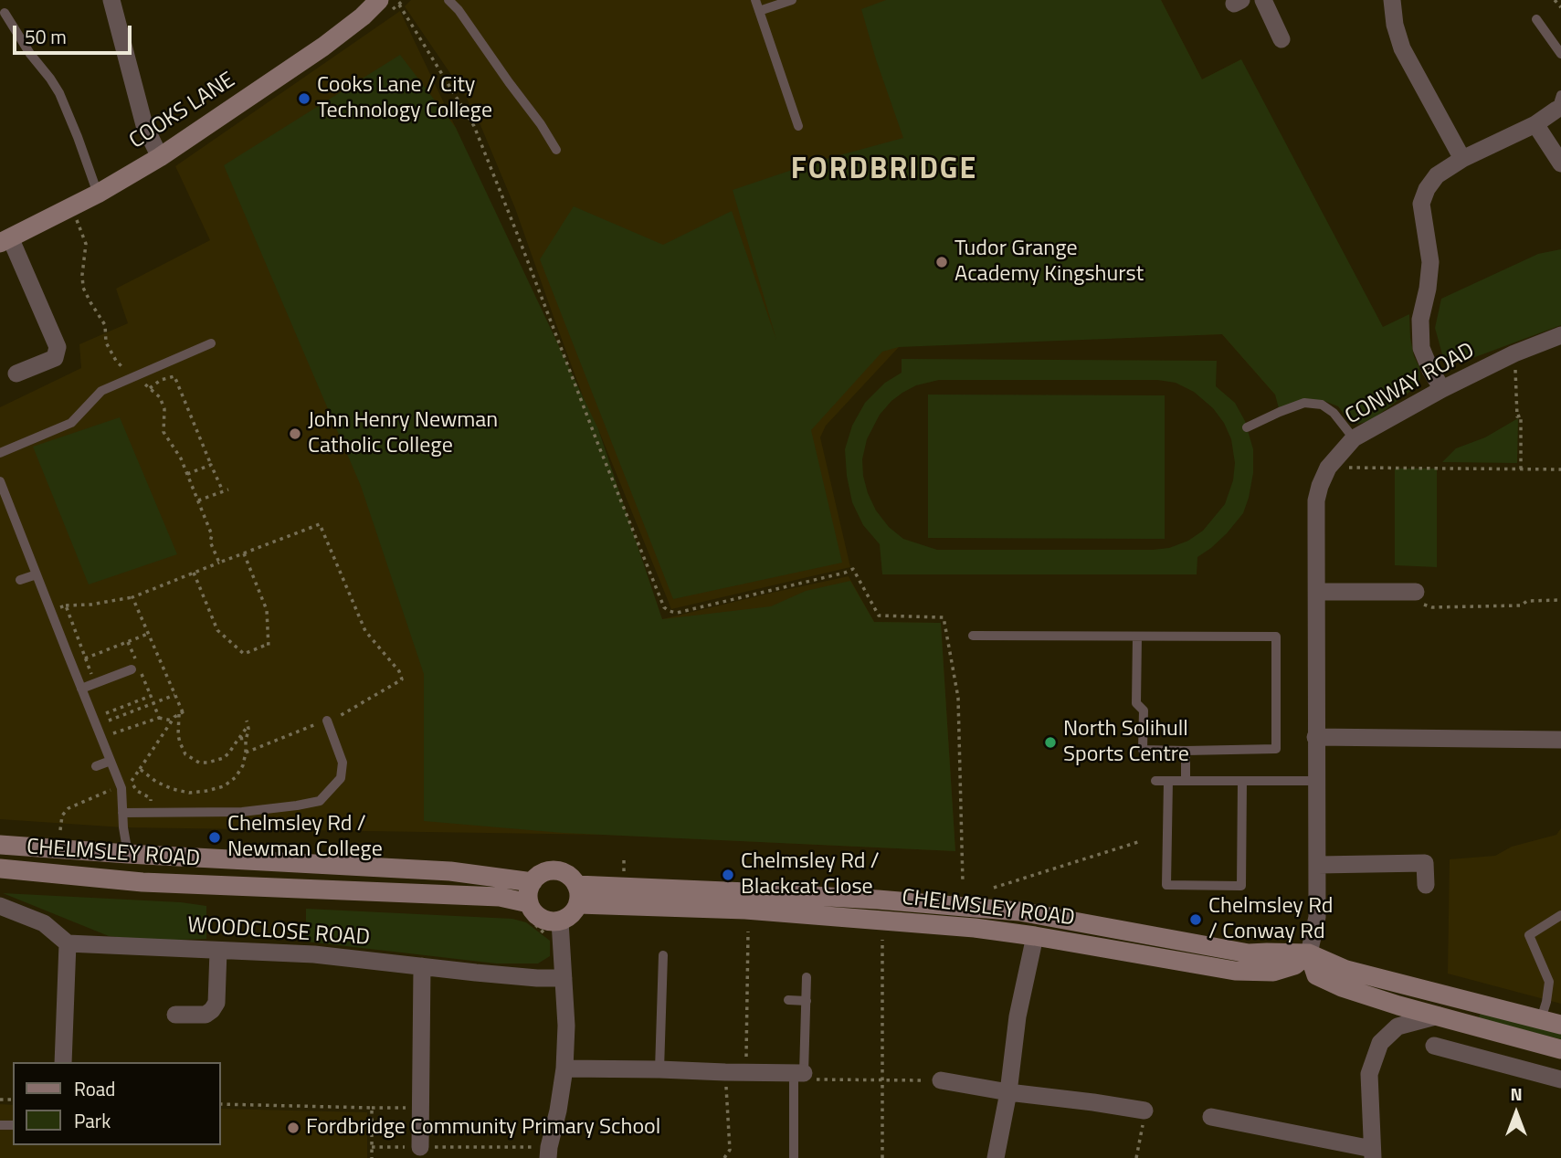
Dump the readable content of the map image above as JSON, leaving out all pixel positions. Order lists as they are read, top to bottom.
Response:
{
  "streets": {
    "street": [
      "COOKS LANE",
      "CONWAY ROAD",
      "CHELMSLEY ROAD",
      "WOODCLOSE ROAD"
    ]
  },
  "crossings": [
    ["CONWAY ROAD", "CHELMSLEY ROAD"]
  ],
  "districts": ["FORDBRIDGE"],
  "places": [
    "Cooks Lane / City Technology College",
    "Tudor Grange Academy Kingshurst",
    "John Henry Newman Catholic College",
    "North Solihull Sports Centre",
    "Chelmsley Rd / Newman College",
    "Chelmsley Rd / Blackcat Close",
    "Chelmsley Rd / Conway Rd",
    "Fordbridge Community Primary School"
  ],
  "legend": ["Road", "Park"],
  "scale_bar": "50 m",
  "north": "top"
}
